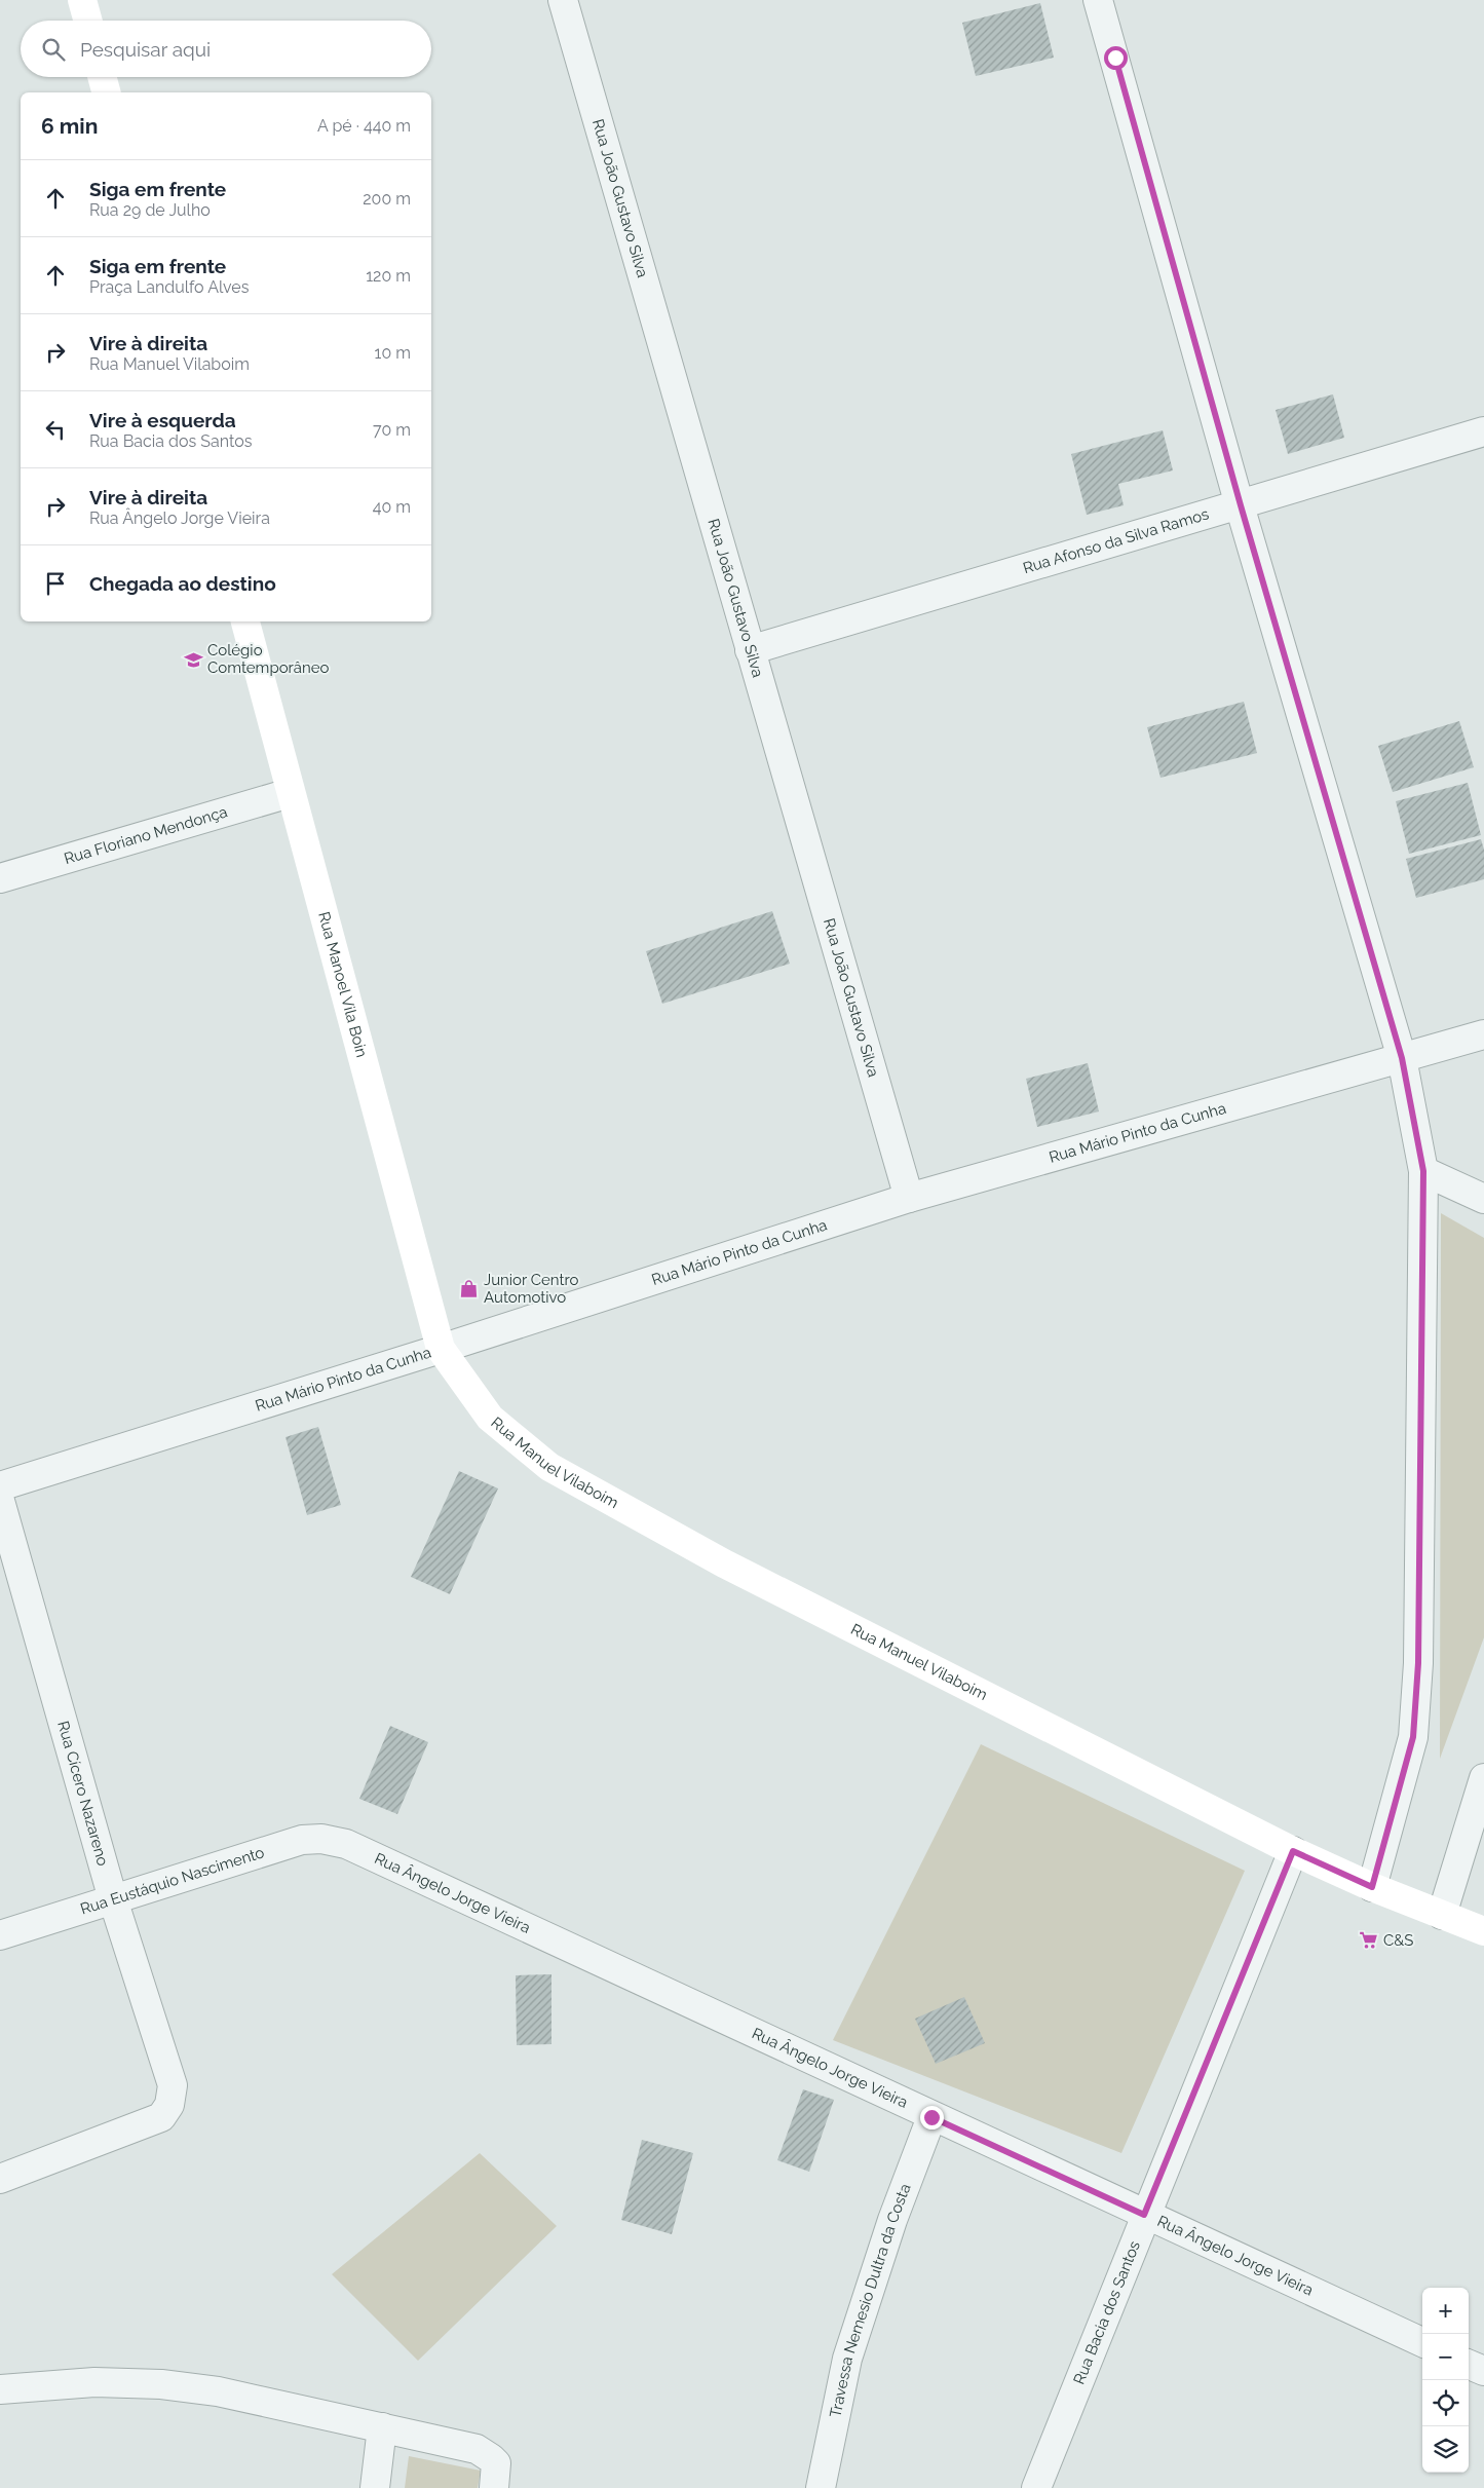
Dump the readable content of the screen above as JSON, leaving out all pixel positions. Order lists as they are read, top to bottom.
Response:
{
  "streets": {
    "main road": ["Rua Manoel Vila Boin", "Rua Manuel Vilaboim"],
    "street": [
      "Rua João Gustavo Silva",
      "Rua Afonso da Silva Ramos",
      "Rua Floriano Mendonça",
      "Rua Mário Pinto da Cunha",
      "Rua Cícero Nazareno",
      "Rua Eustáquio Nascimento",
      "Rua Ângelo Jorge Vieira",
      "Travessa Nemesio Dultra da Costa",
      "Rua Bacia dos Santos"
    ]
  },
  "crossings": [
    ["Rua João Gustavo Silva", "Rua Afonso da Silva Ramos"],
    ["Rua João Gustavo Silva", "Rua Mário Pinto da Cunha"],
    ["Rua Floriano Mendonça", "Rua Manoel Vila Boin"],
    ["Rua Manoel Vila Boin", "Rua Mário Pinto da Cunha"],
    ["Rua Manoel Vila Boin", "Rua Manuel Vilaboim"],
    ["Rua Mário Pinto da Cunha", "Rua Manuel Vilaboim"],
    ["Rua Manuel Vilaboim", "Rua Bacia dos Santos"],
    ["Rua Cícero Nazareno", "Rua Eustáquio Nascimento"],
    ["Rua Eustáquio Nascimento", "Rua Ângelo Jorge Vieira"],
    ["Rua Ângelo Jorge Vieira", "Travessa Nemesio Dultra da Costa"],
    ["Rua Ângelo Jorge Vieira", "Rua Bacia dos Santos"]
  ],
  "places": {
    "school or university": ["Colégio Comtemporâneo"],
    "shop": ["Junior Centro Automotivo"],
    "supermarket": ["C&S"]
  },
  "page": {
    "search": "Pesquisar aqui",
    "heading": ["6 min", "A pé · 440 m"],
    "list": [
      ["Siga em frente", "Rua 29 de Julho", "200 m"],
      ["Siga em frente", "Praça Landulfo Alves", "120 m"],
      ["Vire à direita", "Rua Manuel Vilaboim", "10 m"],
      ["Vire à esquerda", "Rua Bacia dos Santos", "70 m"],
      ["Vire à direita", "Rua Ângelo Jorge Vieira", "40 m"],
      "Chegada ao destino"
    ],
    "map_buttons": ["+", "−"]
  }
}
